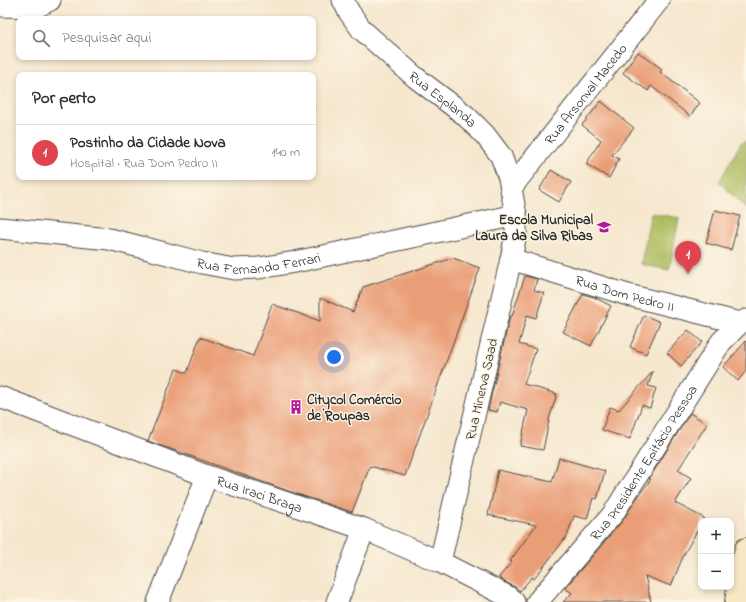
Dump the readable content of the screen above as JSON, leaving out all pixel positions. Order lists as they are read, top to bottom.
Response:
{
  "streets": {
    "street": [
      "Rua Arsonval Macedo",
      "Rua Esplanda",
      "Rua Fernando Ferrari",
      "Rua Dom Pedro II",
      "Rua Minerva Saad",
      "Rua Presidente Epitácio Pessoa",
      "Rua Iraci Braga"
    ]
  },
  "crossings": [
    ["Rua Arsonval Macedo", "Rua Esplanda"],
    ["Rua Esplanda", "Rua Fernando Ferrari"],
    ["Rua Esplanda", "Rua Minerva Saad"],
    ["Rua Fernando Ferrari", "Rua Minerva Saad"],
    ["Rua Dom Pedro II", "Rua Minerva Saad"],
    ["Rua Dom Pedro II", "Rua Presidente Epitácio Pessoa"],
    ["Rua Minerva Saad", "Rua Iraci Braga"]
  ],
  "places": {
    "school or university": ["Escola Municipal Laura da Silva Ribas"],
    "building": ["Citycol Comércio de Roupas"]
  },
  "page": {
    "search": "Pesquisar aqui",
    "heading": "Por perto",
    "list": [
      {
        "mark": "1",
        "name": "Postinho da Cidade Nova",
        "note": "Hospital · Rua Dom Pedro II",
        "value": "140 m"
      }
    ],
    "pins": "1",
    "map_buttons": ["+", "−"]
  }
}
